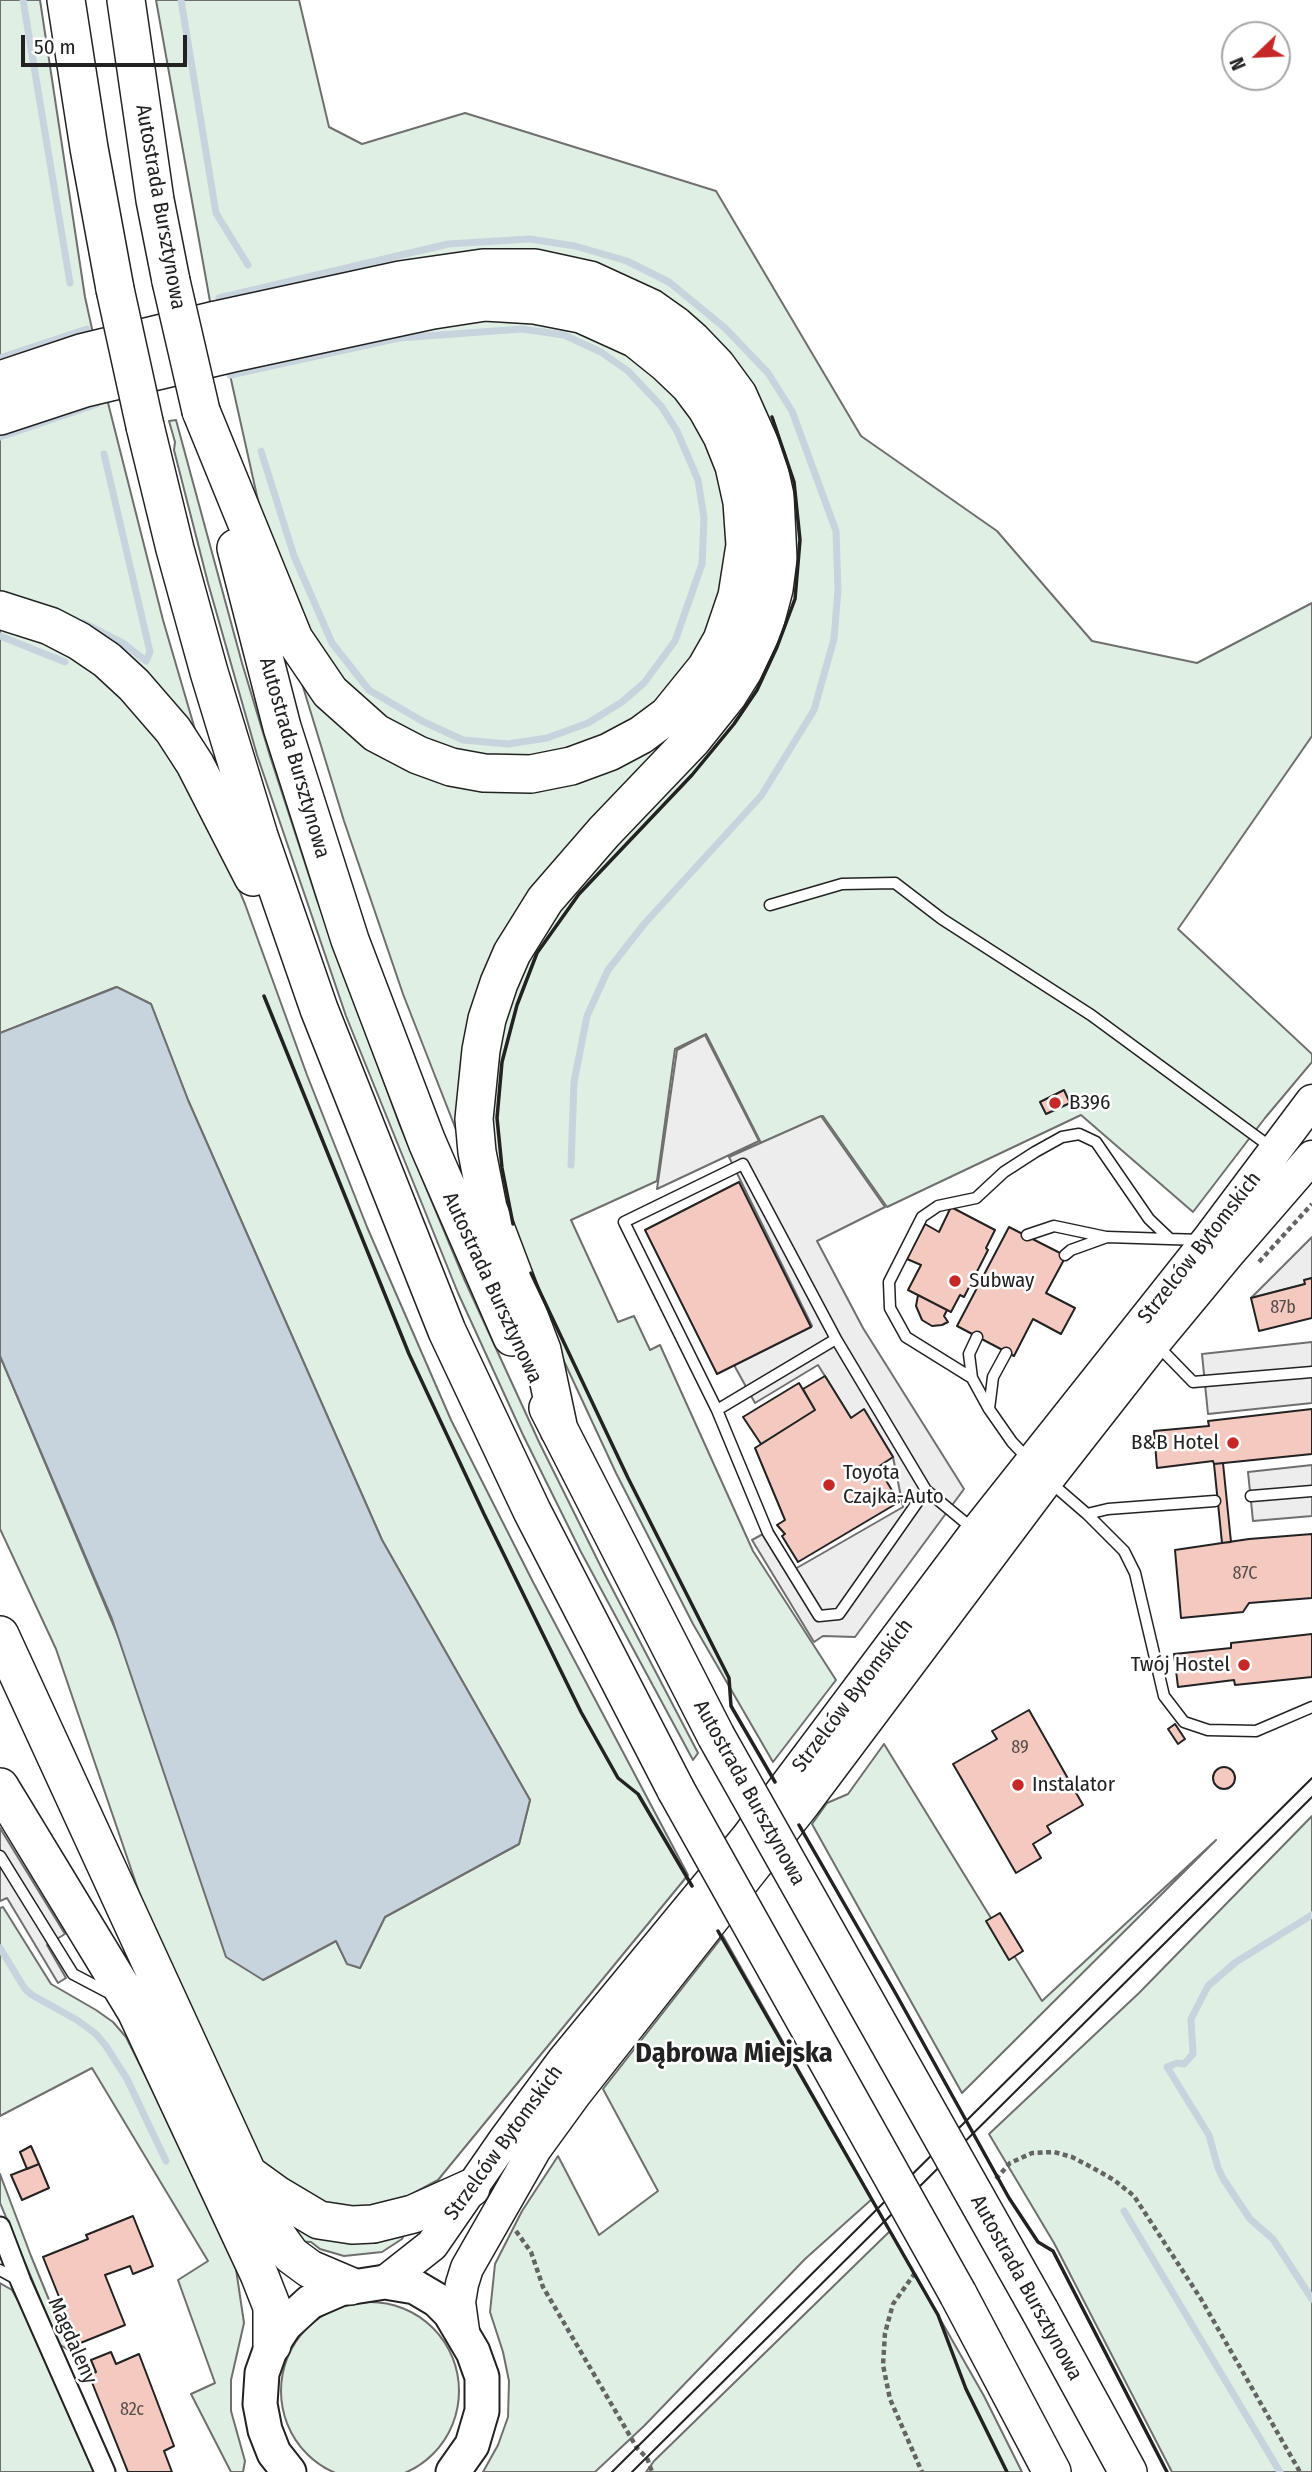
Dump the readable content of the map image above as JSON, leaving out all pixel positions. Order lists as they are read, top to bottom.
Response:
{
  "streets": {
    "highway": ["Autostrada Bursztynowa"],
    "main road": ["Strzelców Bytomskich"],
    "street": ["Magdaleny"]
  },
  "districts": ["Dąbrowa Miejska"],
  "places": [
    "B396",
    "Subway",
    "B&B Hotel",
    "Toyota Czajka-Auto",
    "Twój Hostel",
    "Instalator"
  ],
  "house_numbers": [
    "87b",
    "87C",
    "89",
    "82c"
  ],
  "scale_bar": "50 m",
  "north": "bottom left"
}
